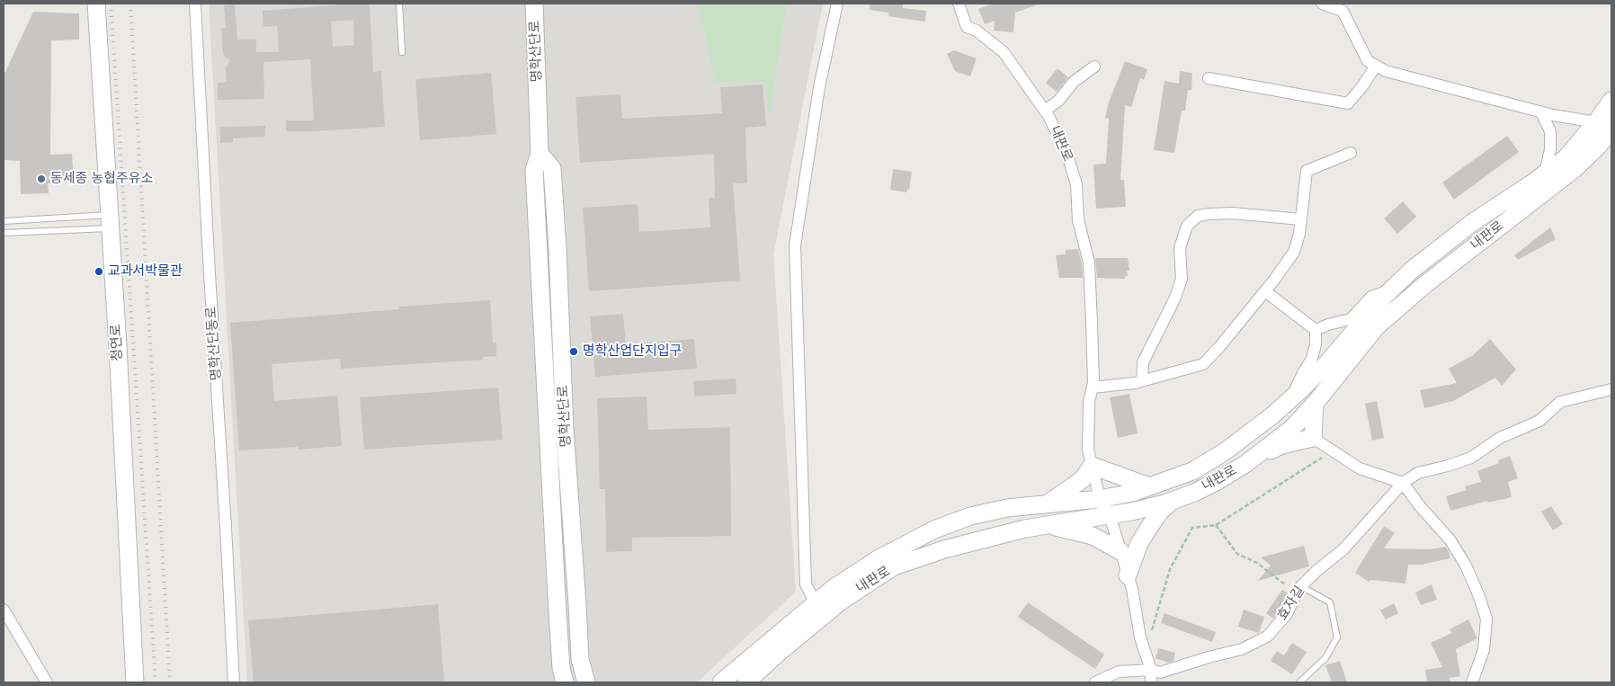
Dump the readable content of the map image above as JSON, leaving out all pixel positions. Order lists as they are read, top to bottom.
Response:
{
  "streets": {
    "street": [
      "명학산단로",
      "내판로",
      "청연로",
      "명학산단동로",
      "효자길"
    ]
  },
  "places": ["동세종 농협주유소", "교과서박물관", "명학산업단지입구"]
}
